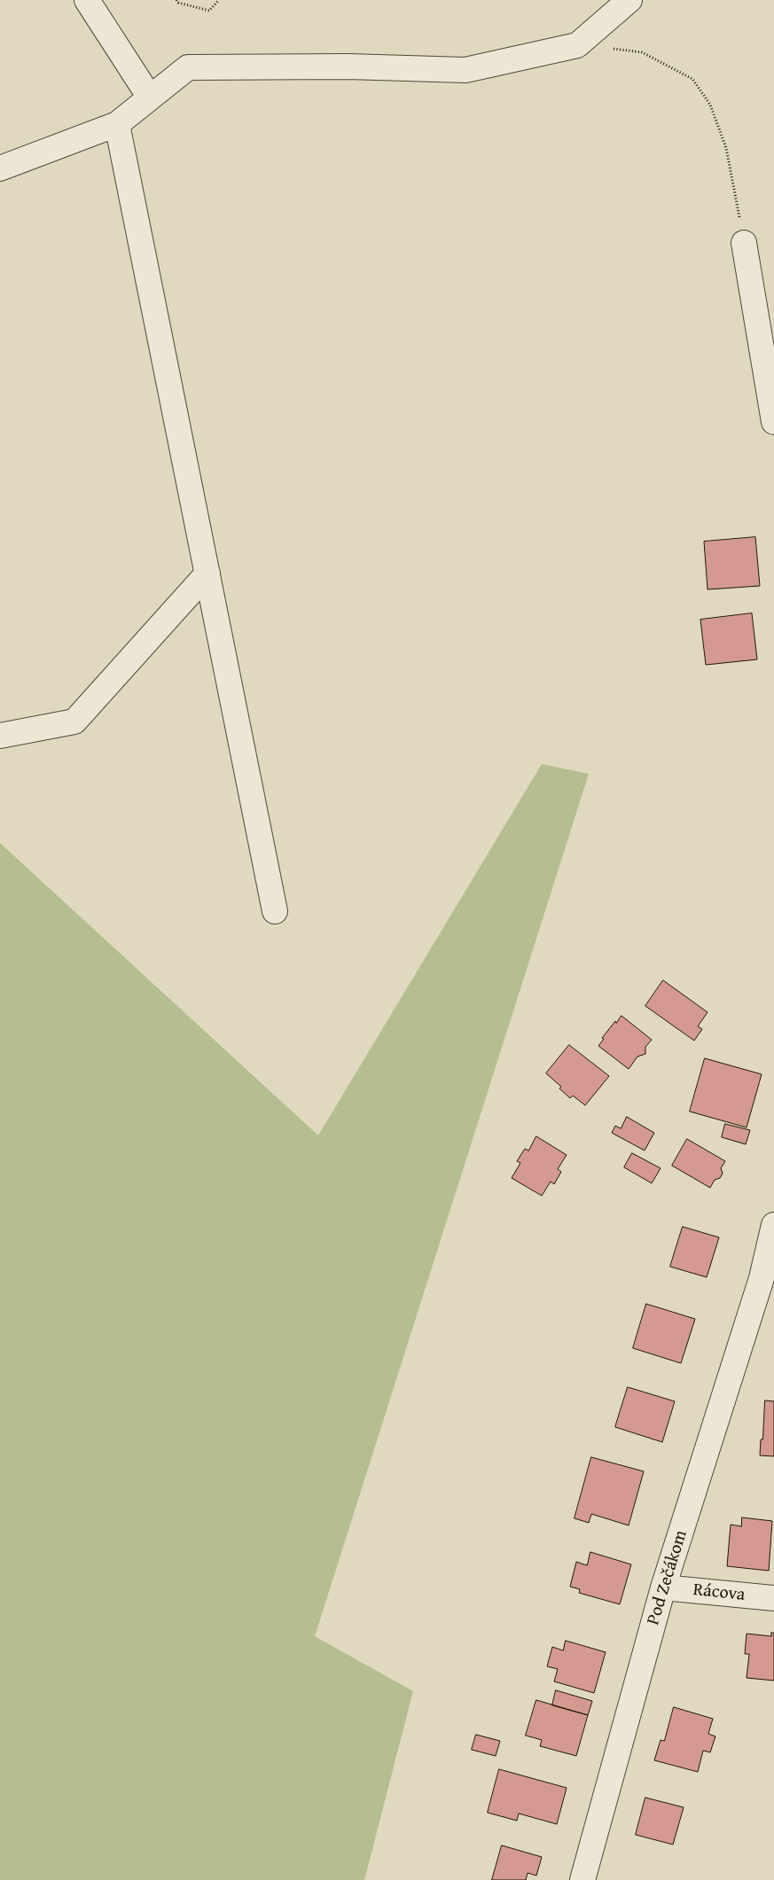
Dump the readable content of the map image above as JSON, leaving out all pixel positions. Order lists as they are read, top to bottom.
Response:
{
  "streets": {
    "street": ["Pod Zečákom", "Rácova"]
  },
  "crossings": [
    ["Pod Zečákom", "Rácova"]
  ]
}
